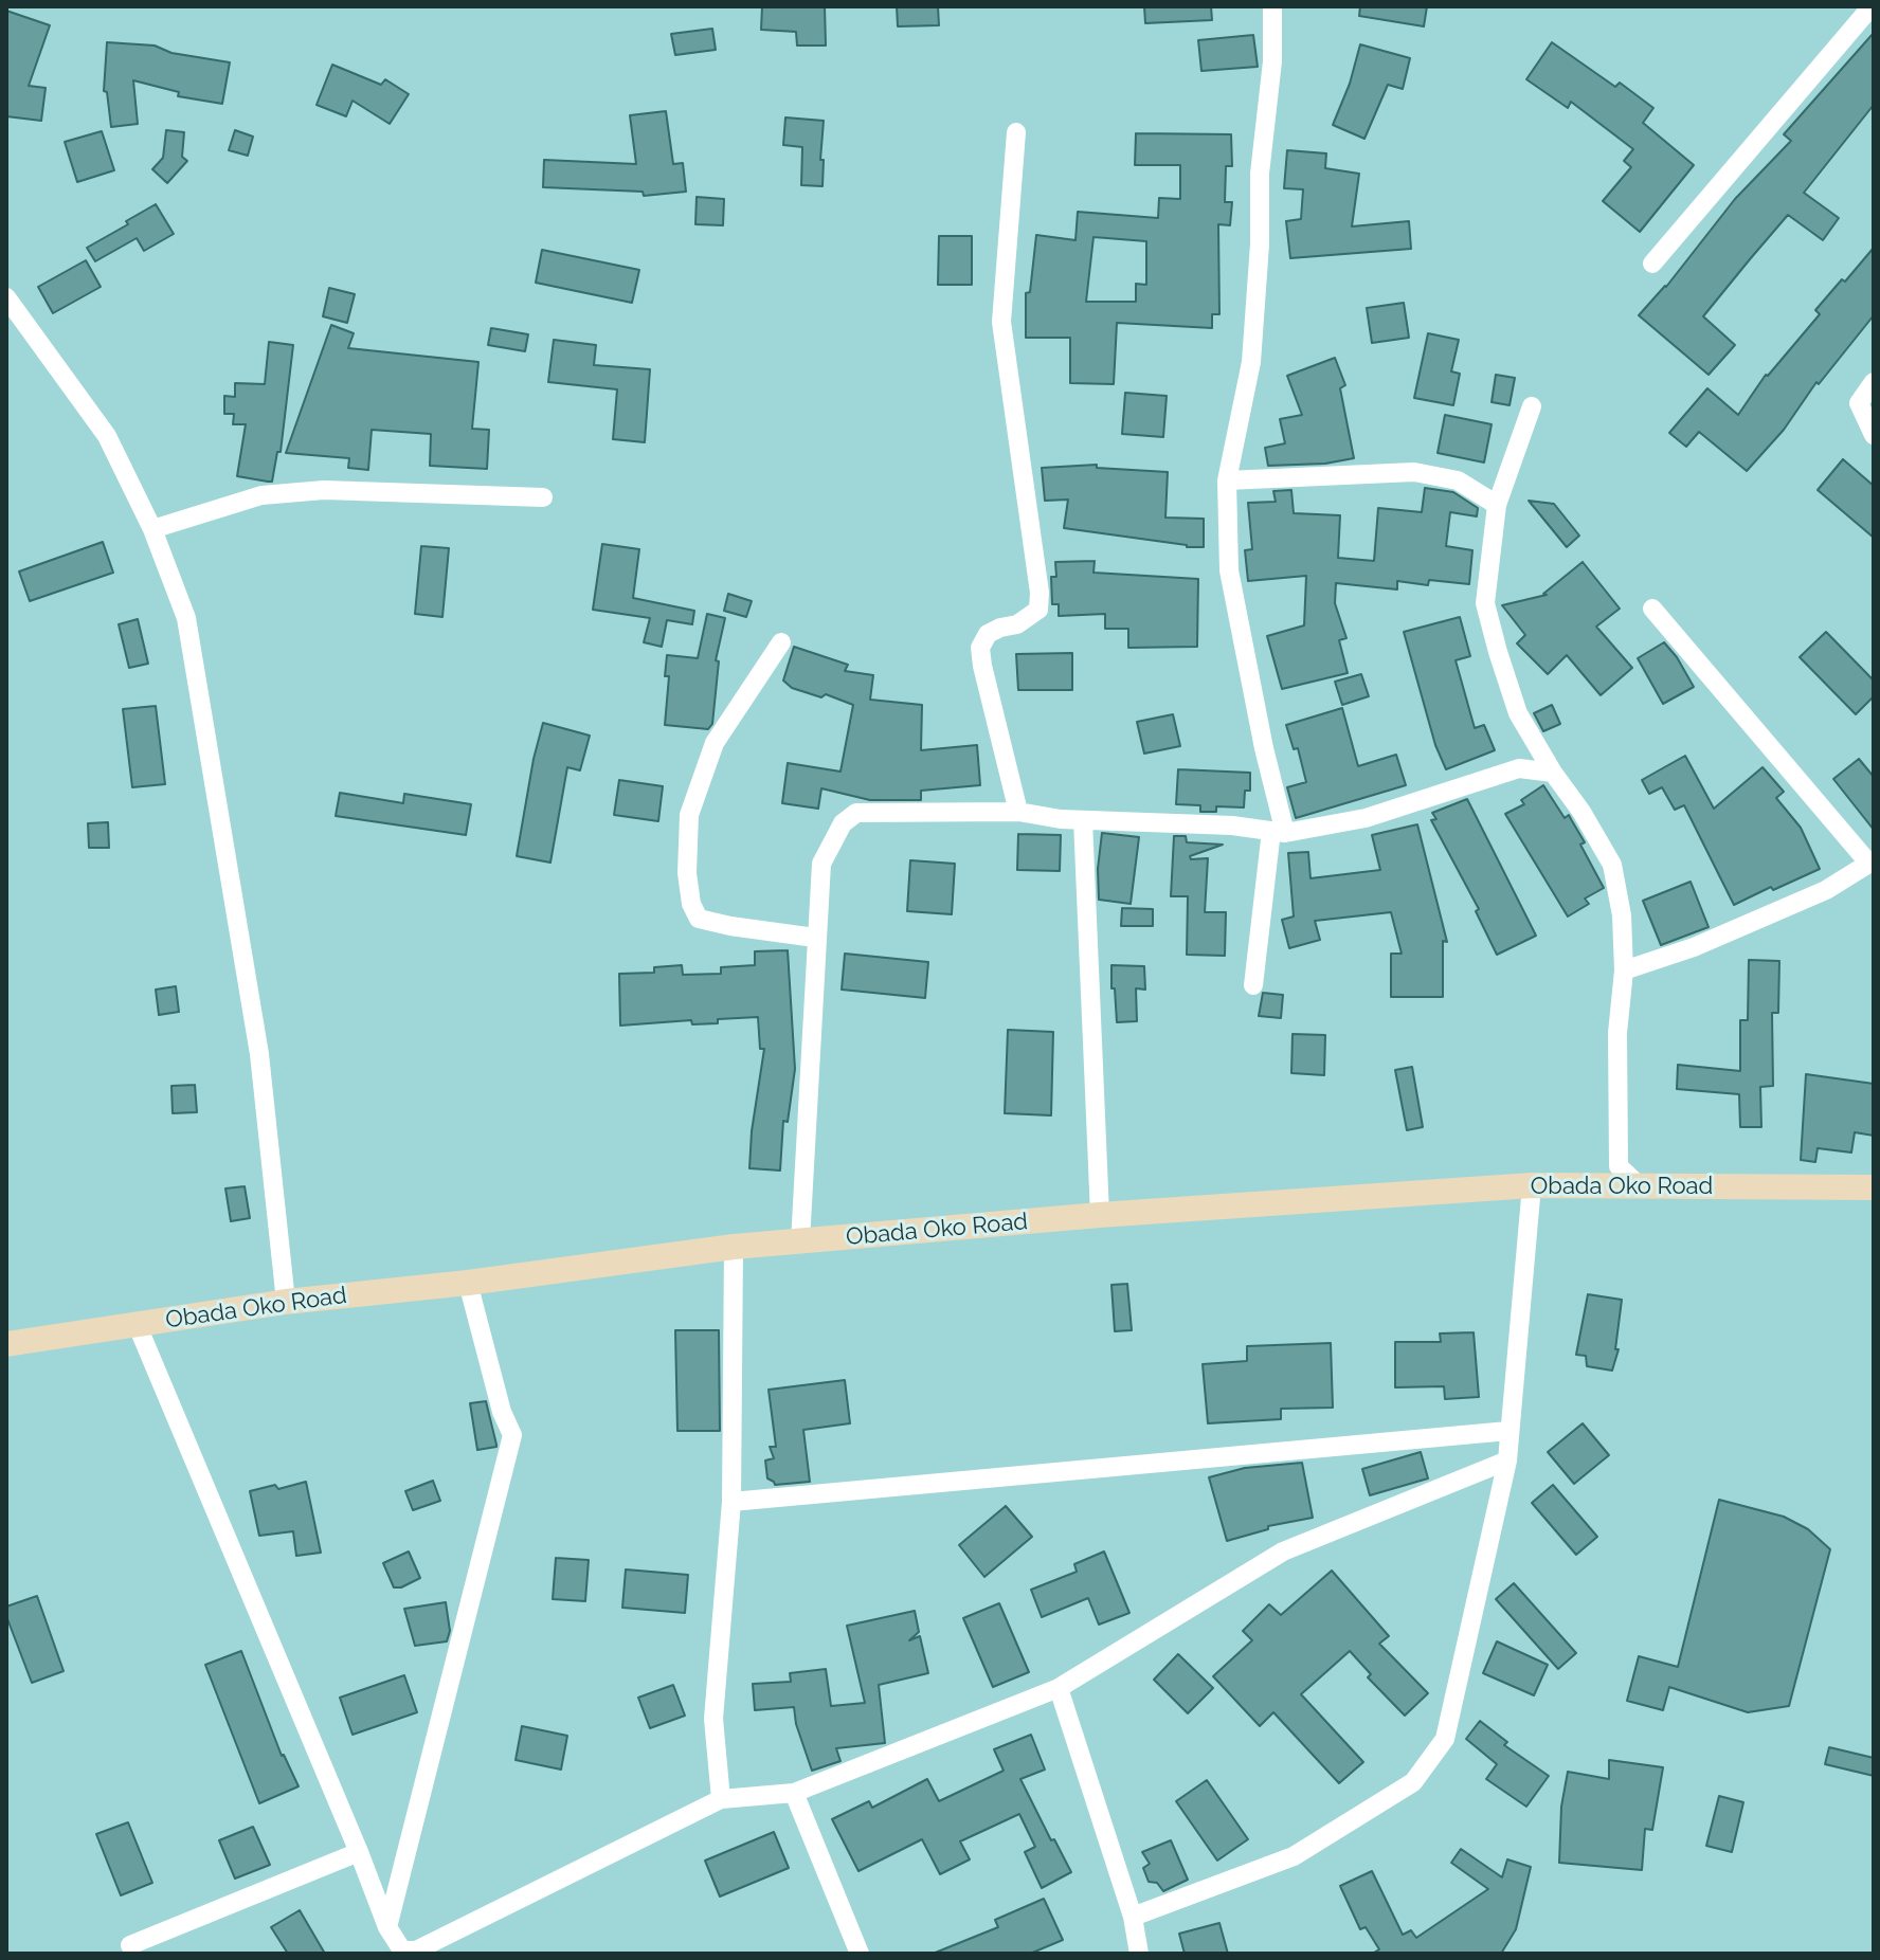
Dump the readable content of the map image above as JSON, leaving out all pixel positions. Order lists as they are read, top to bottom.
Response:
{
  "streets": {
    "main road": ["Obada Oko Road"]
  }
}
